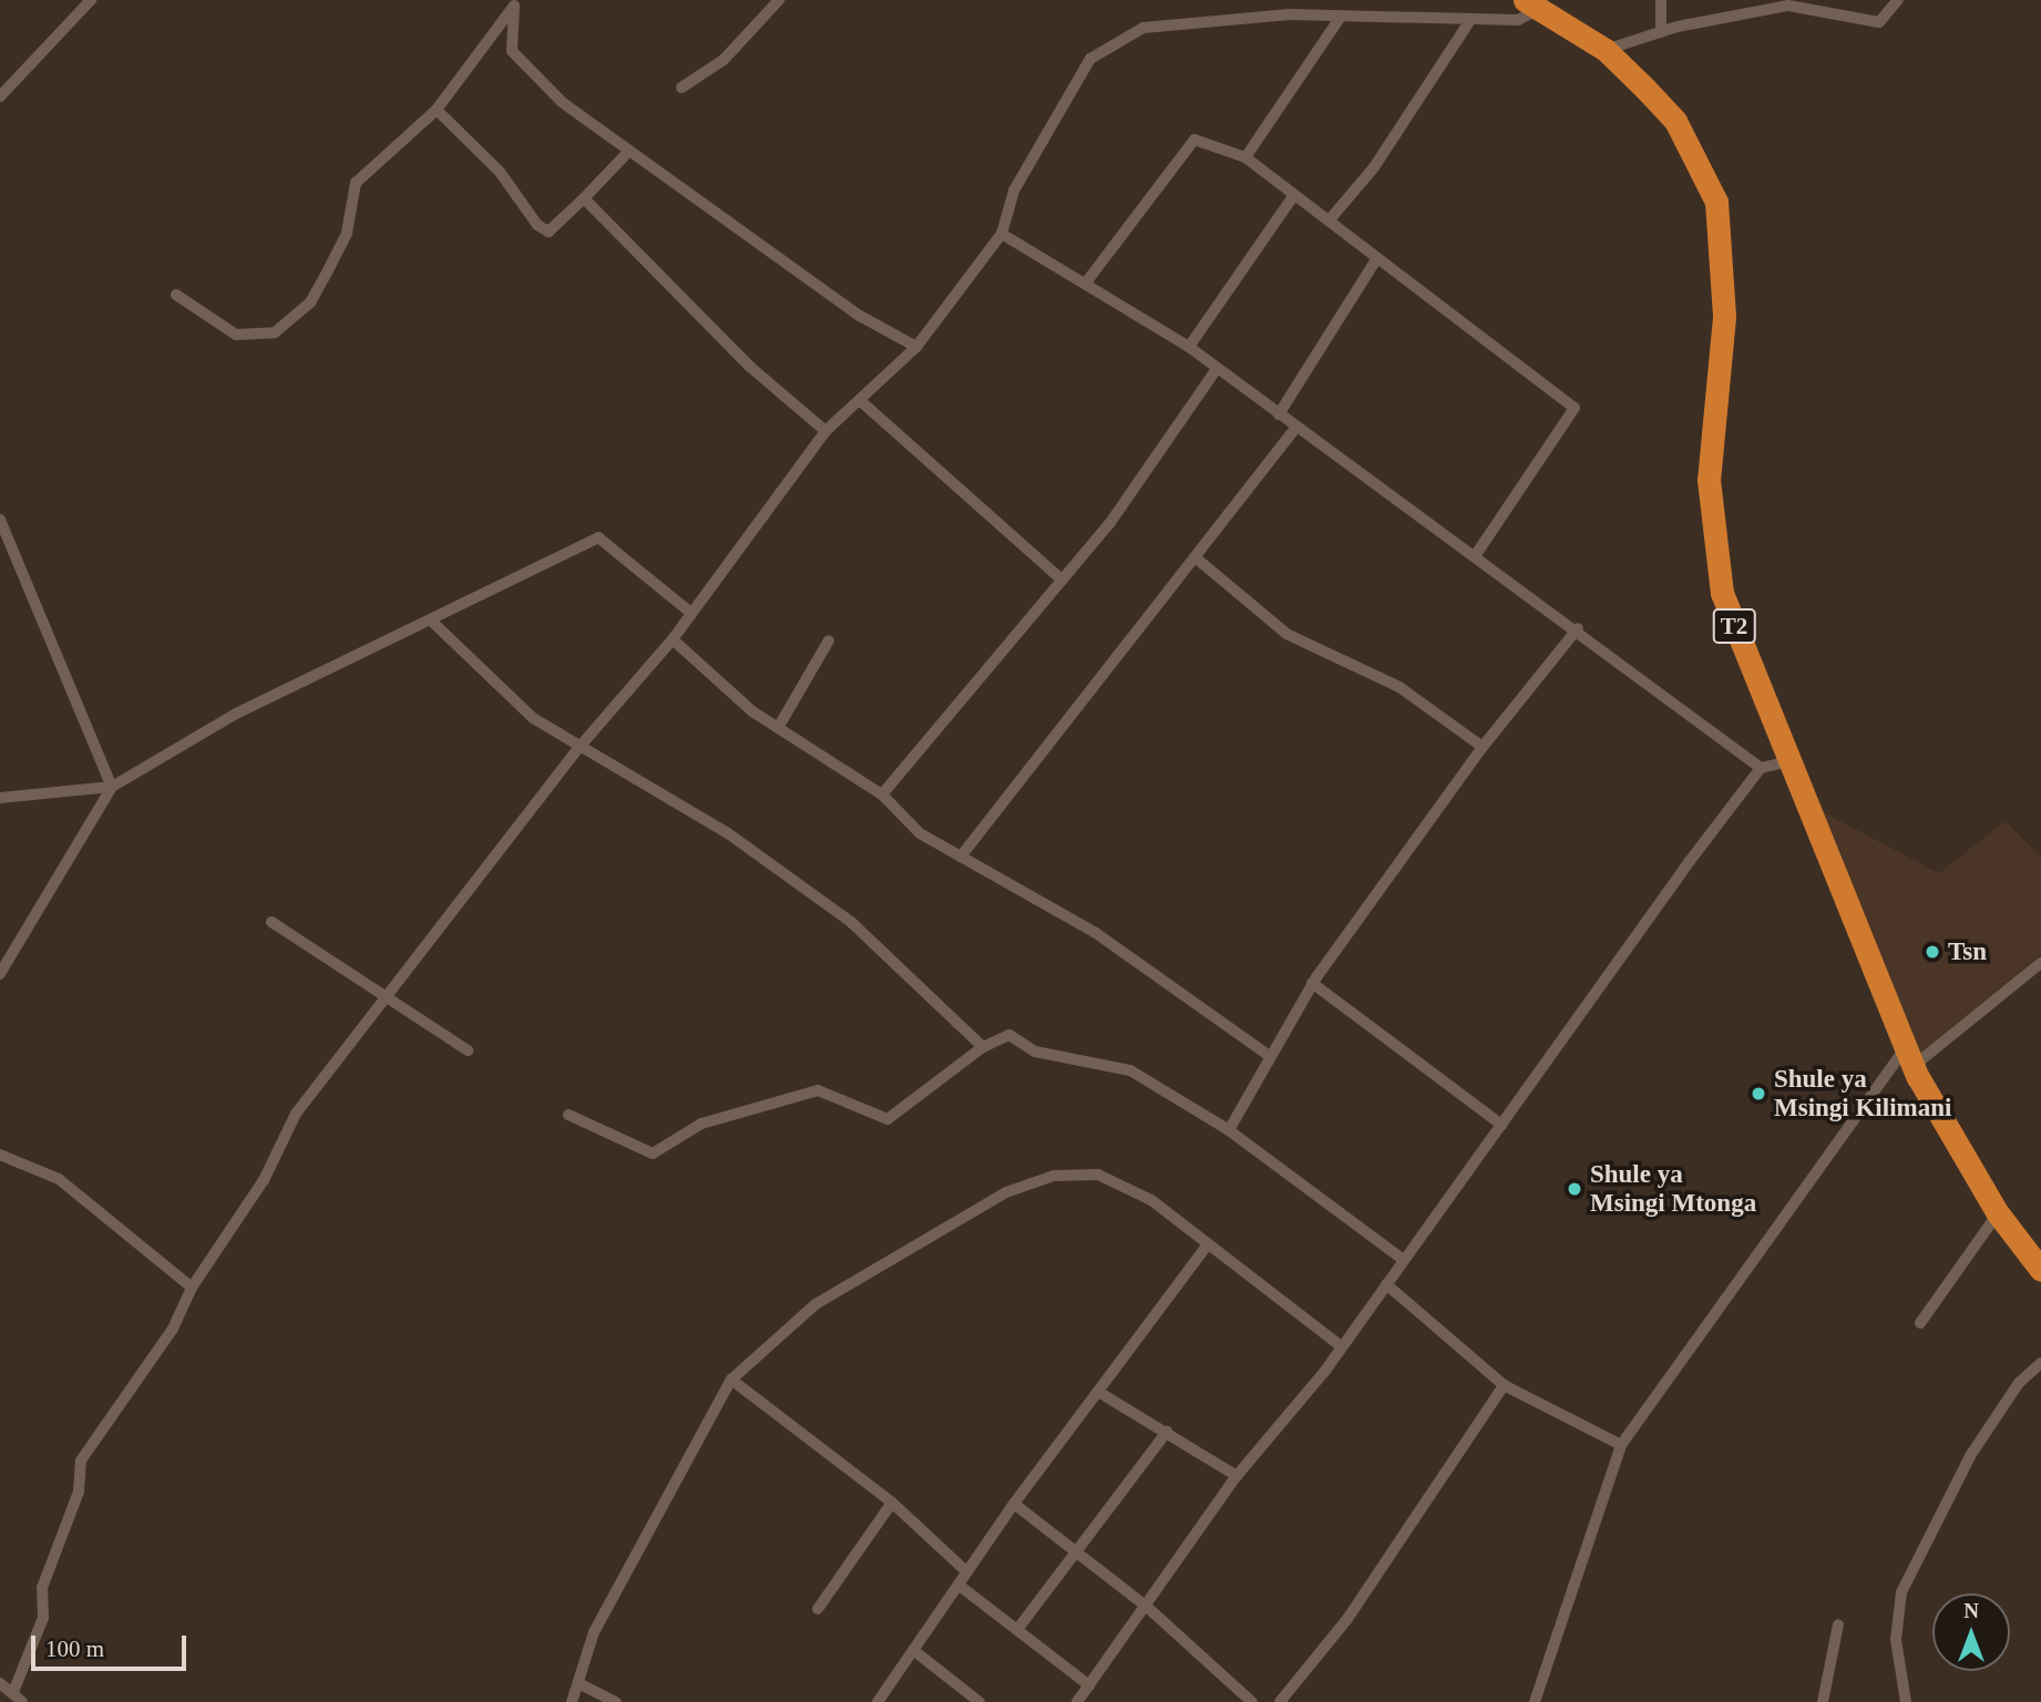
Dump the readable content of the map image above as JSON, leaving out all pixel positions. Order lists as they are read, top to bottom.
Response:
{
  "streets": {
    "highway": ["T2"]
  },
  "places": ["Tsn", "Shule ya Msingi Kilimani", "Shule ya Msingi Mtonga"],
  "scale_bar": "100 m",
  "north": "top"
}
